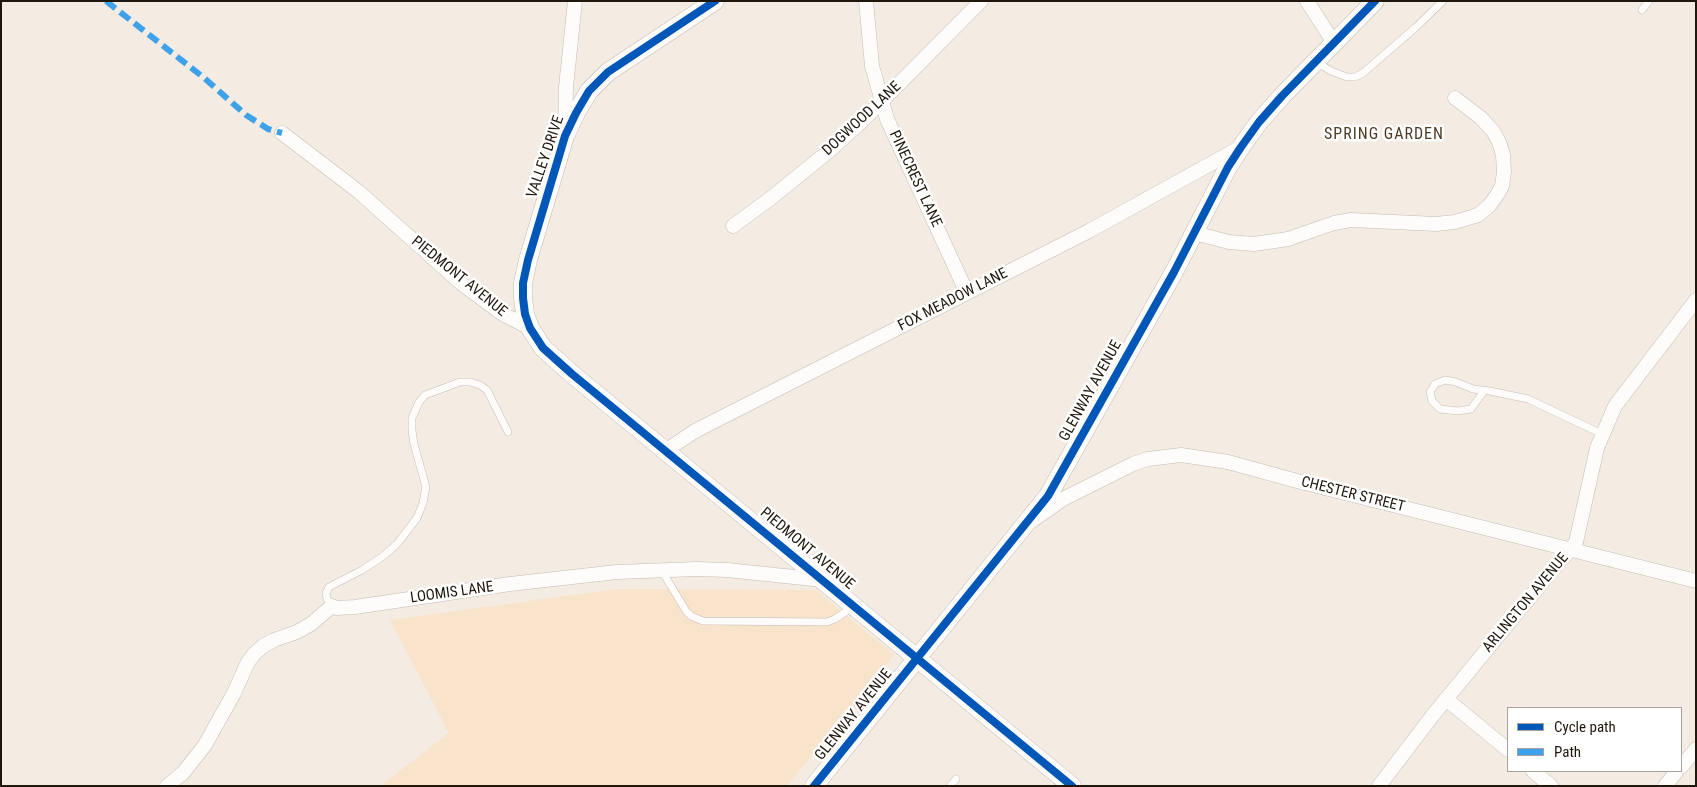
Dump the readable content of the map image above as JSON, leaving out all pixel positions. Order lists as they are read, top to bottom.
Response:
{
  "streets": {
    "street": [
      "DOGWOOD LANE",
      "VALLEY DRIVE",
      "PINECREST LANE",
      "PIEDMONT AVENUE",
      "FOX MEADOW LANE",
      "GLENWAY AVENUE",
      "CHESTER STREET",
      "LOOMIS LANE",
      "ARLINGTON AVENUE"
    ]
  },
  "crossings": [
    ["DOGWOOD LANE", "PINECREST LANE"],
    ["VALLEY DRIVE", "PIEDMONT AVENUE"],
    ["PINECREST LANE", "FOX MEADOW LANE"],
    ["PIEDMONT AVENUE", "FOX MEADOW LANE"],
    ["PIEDMONT AVENUE", "GLENWAY AVENUE"],
    ["PIEDMONT AVENUE", "LOOMIS LANE"],
    ["FOX MEADOW LANE", "GLENWAY AVENUE"],
    ["GLENWAY AVENUE", "CHESTER STREET"],
    ["CHESTER STREET", "ARLINGTON AVENUE"]
  ],
  "districts": ["SPRING GARDEN"],
  "legend": ["Cycle path", "Path"]
}
